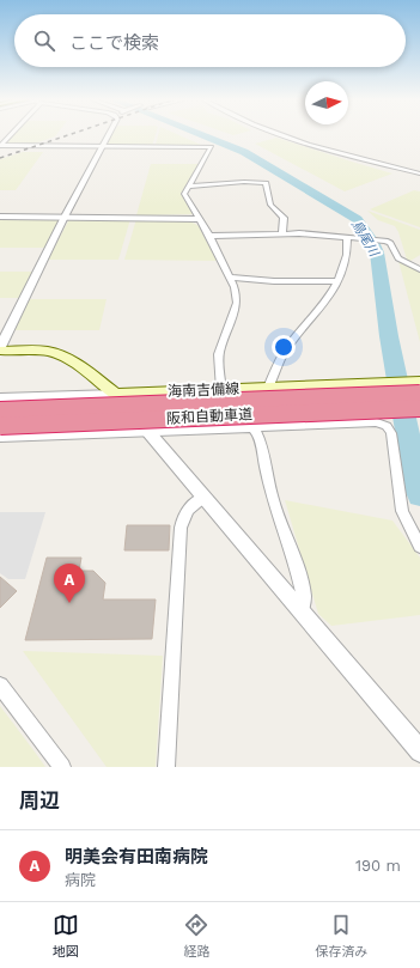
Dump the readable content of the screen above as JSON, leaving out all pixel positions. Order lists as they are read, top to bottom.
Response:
{
  "streets": {
    "highway": ["阪和自動車道"],
    "main road": ["海南吉備線"]
  },
  "crossings": [
    ["海南吉備線", "阪和自動車道"]
  ],
  "water": ["鳥尾川"],
  "north": "right",
  "page": {
    "search": "ここで検索",
    "pins": "A",
    "heading": "周辺",
    "list": [
      {
        "mark": "A",
        "name": "明美会有田南病院",
        "note": "病院",
        "value": "190 m"
      }
    ],
    "nav": ["地図", "経路", "保存済み"]
  }
}
